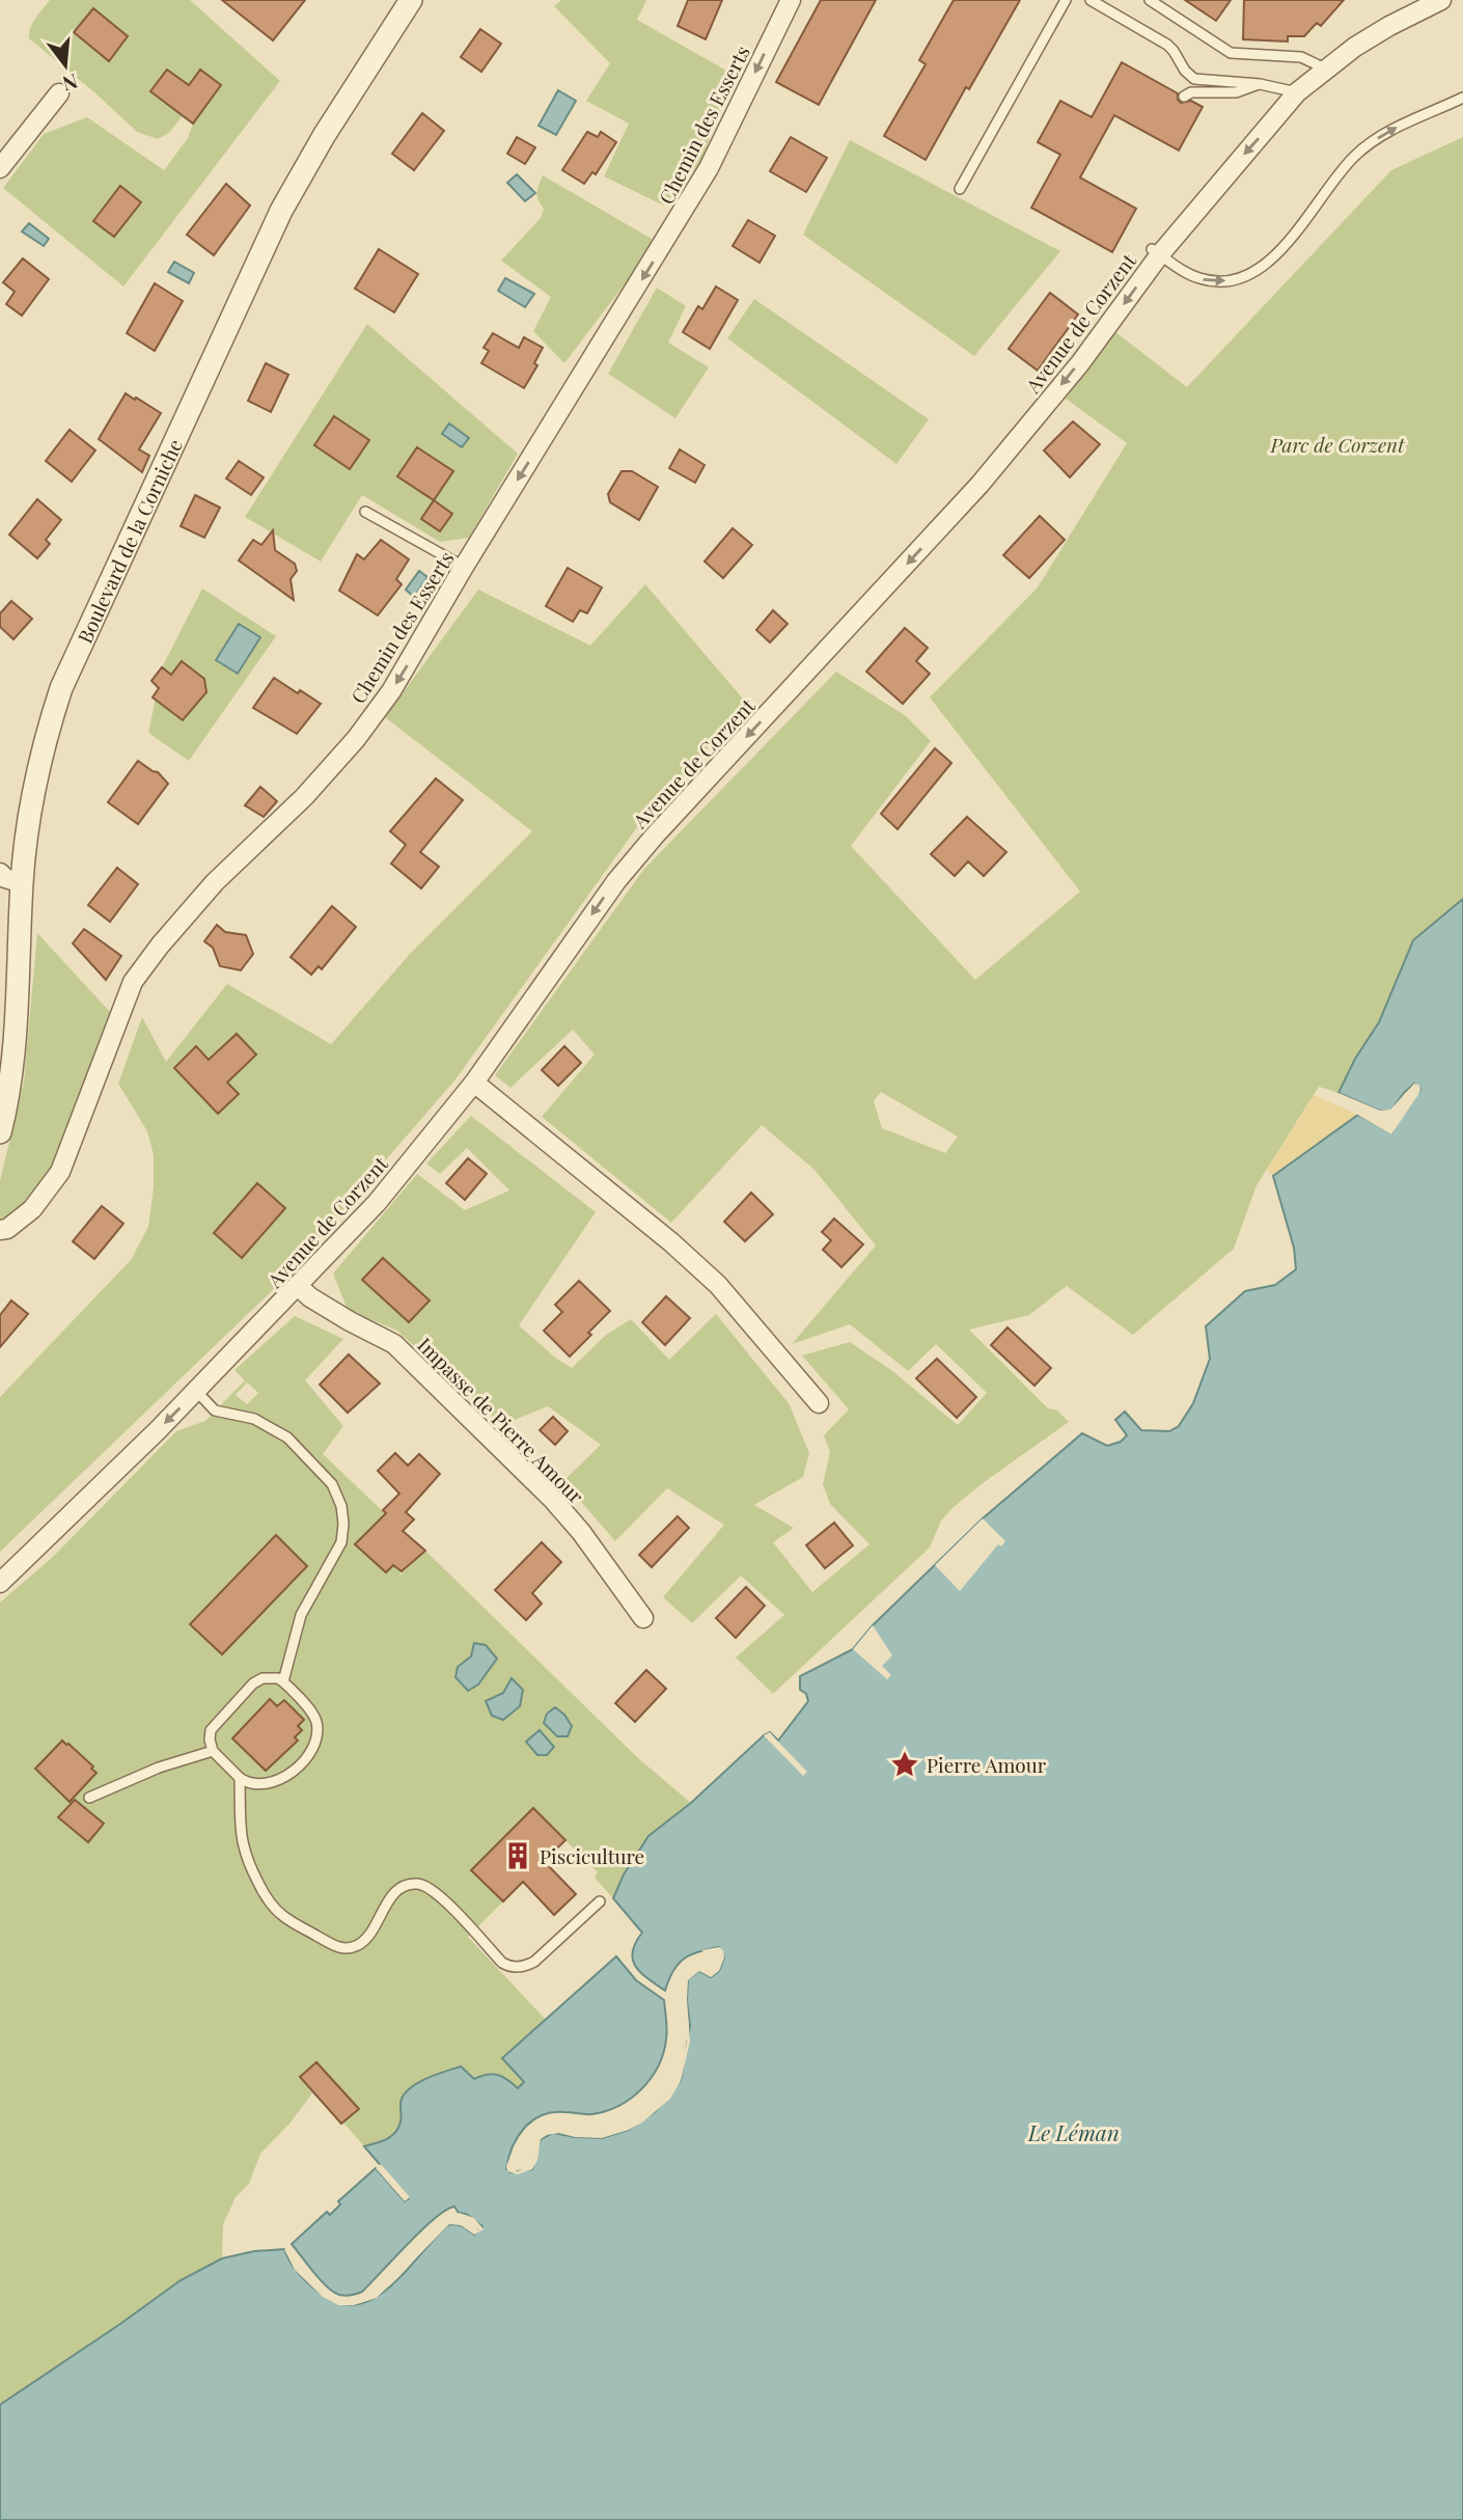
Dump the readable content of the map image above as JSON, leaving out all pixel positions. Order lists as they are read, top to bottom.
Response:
{
  "streets": {
    "street": [
      "Chemin des Esserts",
      "Avenue de Corzent",
      "Boulevard de la Corniche",
      "Impasse de Pierre Amour"
    ]
  },
  "crossings": [
    ["Avenue de Corzent", "Impasse de Pierre Amour"]
  ],
  "one_way": ["Chemin des Esserts", "Avenue de Corzent"],
  "water": ["Le Léman"],
  "parks": ["Parc de Corzent"],
  "places": {
    "place": ["Pierre Amour"],
    "building": ["Pisciculture"]
  },
  "north": "bottom"
}
